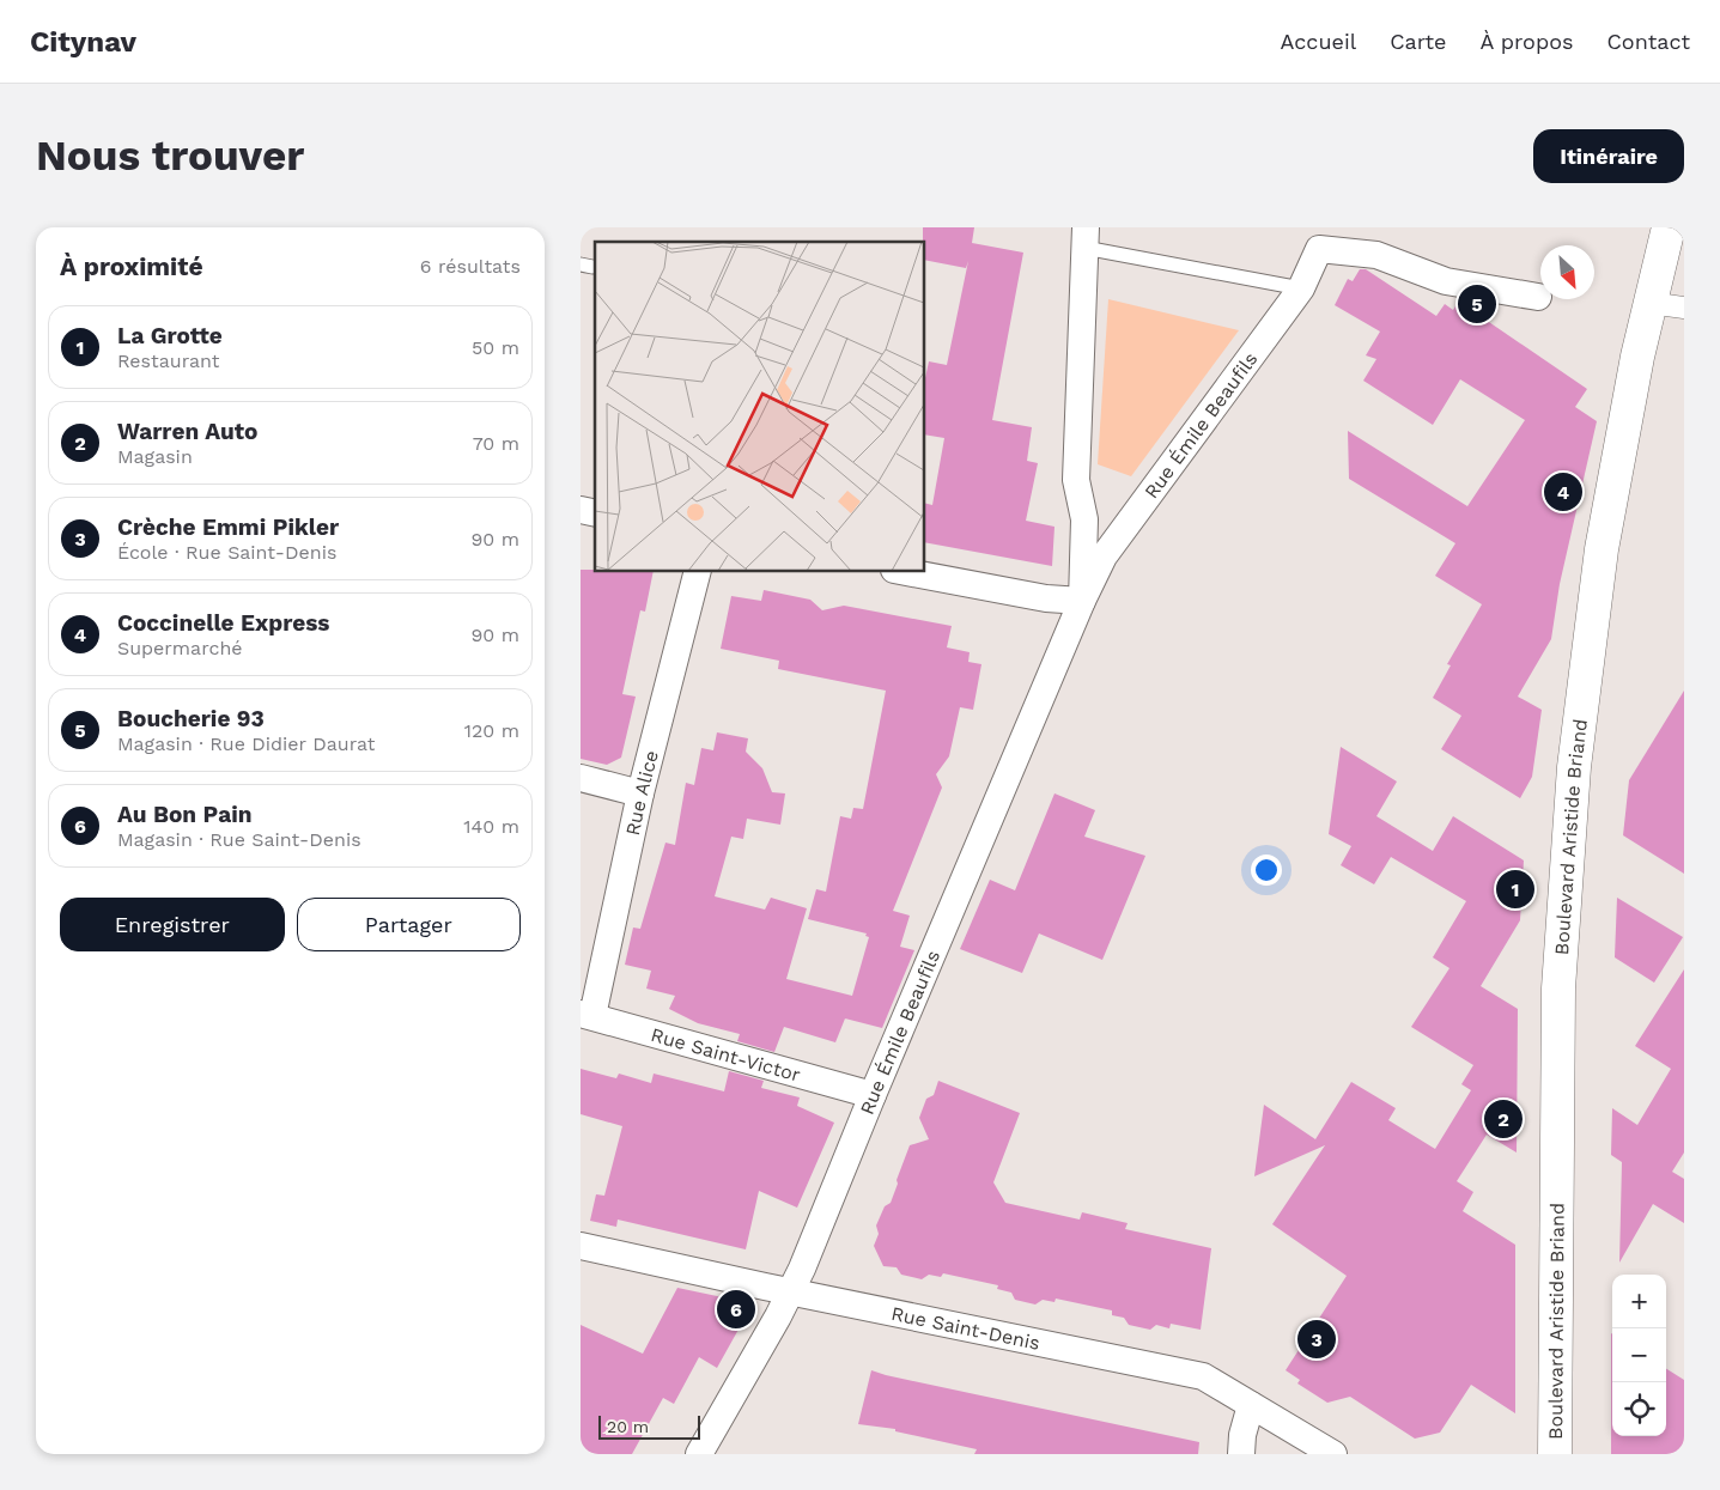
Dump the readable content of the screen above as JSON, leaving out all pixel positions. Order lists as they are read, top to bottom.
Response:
{
  "streets": {
    "main road": ["Boulevard Aristide Briand"],
    "street": [
      "Rue Émile Beaufils",
      "Rue Alice",
      "Rue Saint-Victor",
      "Rue Saint-Denis"
    ]
  },
  "crossings": [
    ["Rue Émile Beaufils", "Rue Saint-Victor"],
    ["Rue Émile Beaufils", "Rue Saint-Denis"],
    ["Rue Alice", "Rue Saint-Victor"]
  ],
  "scale_bar": "20 m",
  "north": "bottom right",
  "page": {
    "header": "Citynav",
    "nav": [
      "Accueil",
      "Carte",
      "À propos",
      "Contact"
    ],
    "buttons": [
      "Itinéraire",
      ["Enregistrer", "Partager"]
    ],
    "title": "Nous trouver",
    "heading": ["À proximité", "6 résultats"],
    "pins": [
      "5",
      "4",
      "1",
      "2",
      "6",
      "3"
    ],
    "list": [
      {
        "mark": "1",
        "name": "La Grotte",
        "note": "Restaurant",
        "value": "50 m"
      },
      {
        "mark": "2",
        "name": "Warren Auto",
        "note": "Magasin",
        "value": "70 m"
      },
      {
        "mark": "3",
        "name": "Crèche Emmi Pikler",
        "note": "École · Rue Saint-Denis",
        "value": "90 m"
      },
      {
        "mark": "4",
        "name": "Coccinelle Express",
        "note": "Supermarché",
        "value": "90 m"
      },
      {
        "mark": "5",
        "name": "Boucherie 93",
        "note": "Magasin · Rue Didier Daurat",
        "value": "120 m"
      },
      {
        "mark": "6",
        "name": "Au Bon Pain",
        "note": "Magasin · Rue Saint-Denis",
        "value": "140 m"
      }
    ],
    "map_buttons": ["+", "−"],
    "scale": "20 m"
  }
}
